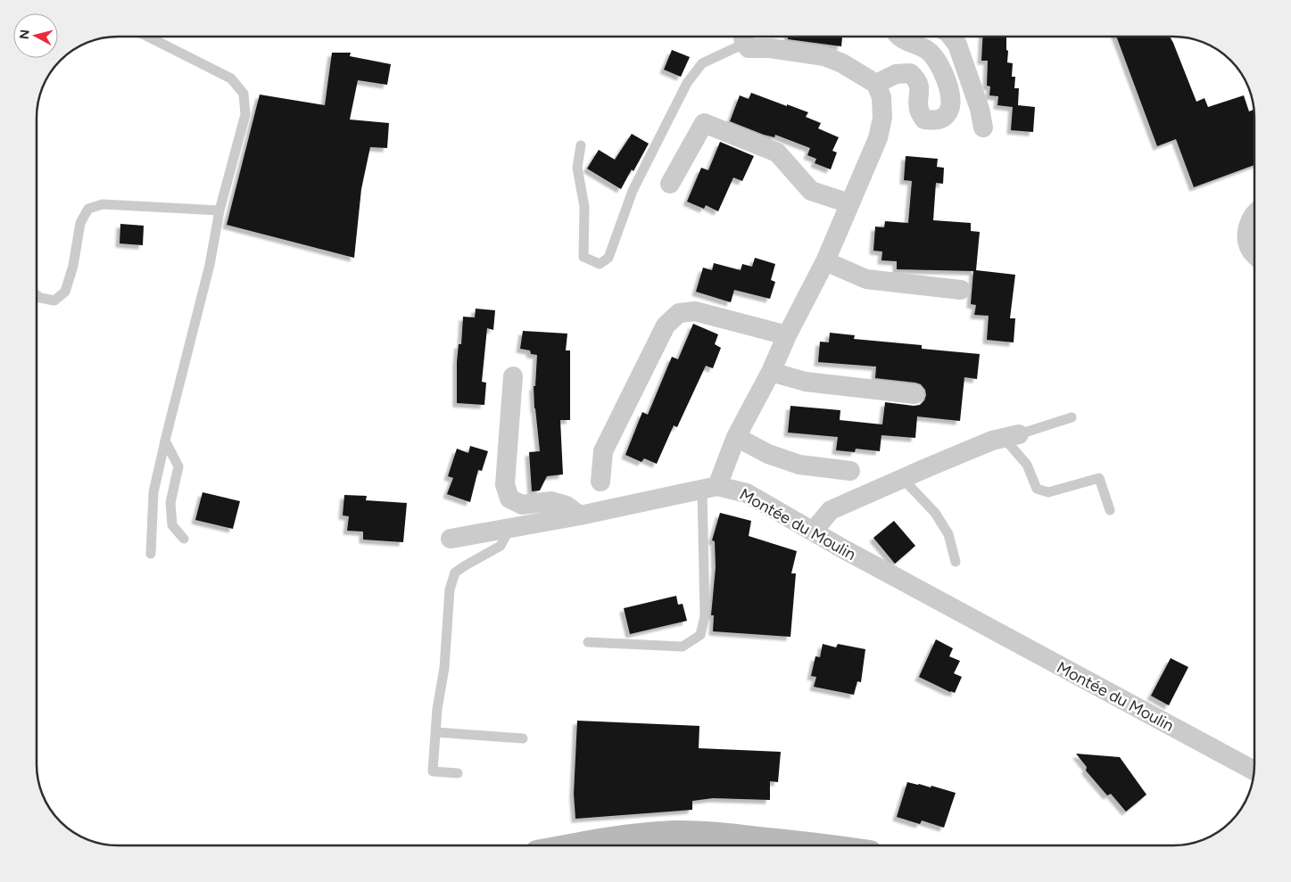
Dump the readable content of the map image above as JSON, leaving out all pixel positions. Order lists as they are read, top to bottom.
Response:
{
  "streets": {
    "street": ["Montée du Moulin"]
  },
  "north": "left"
}
